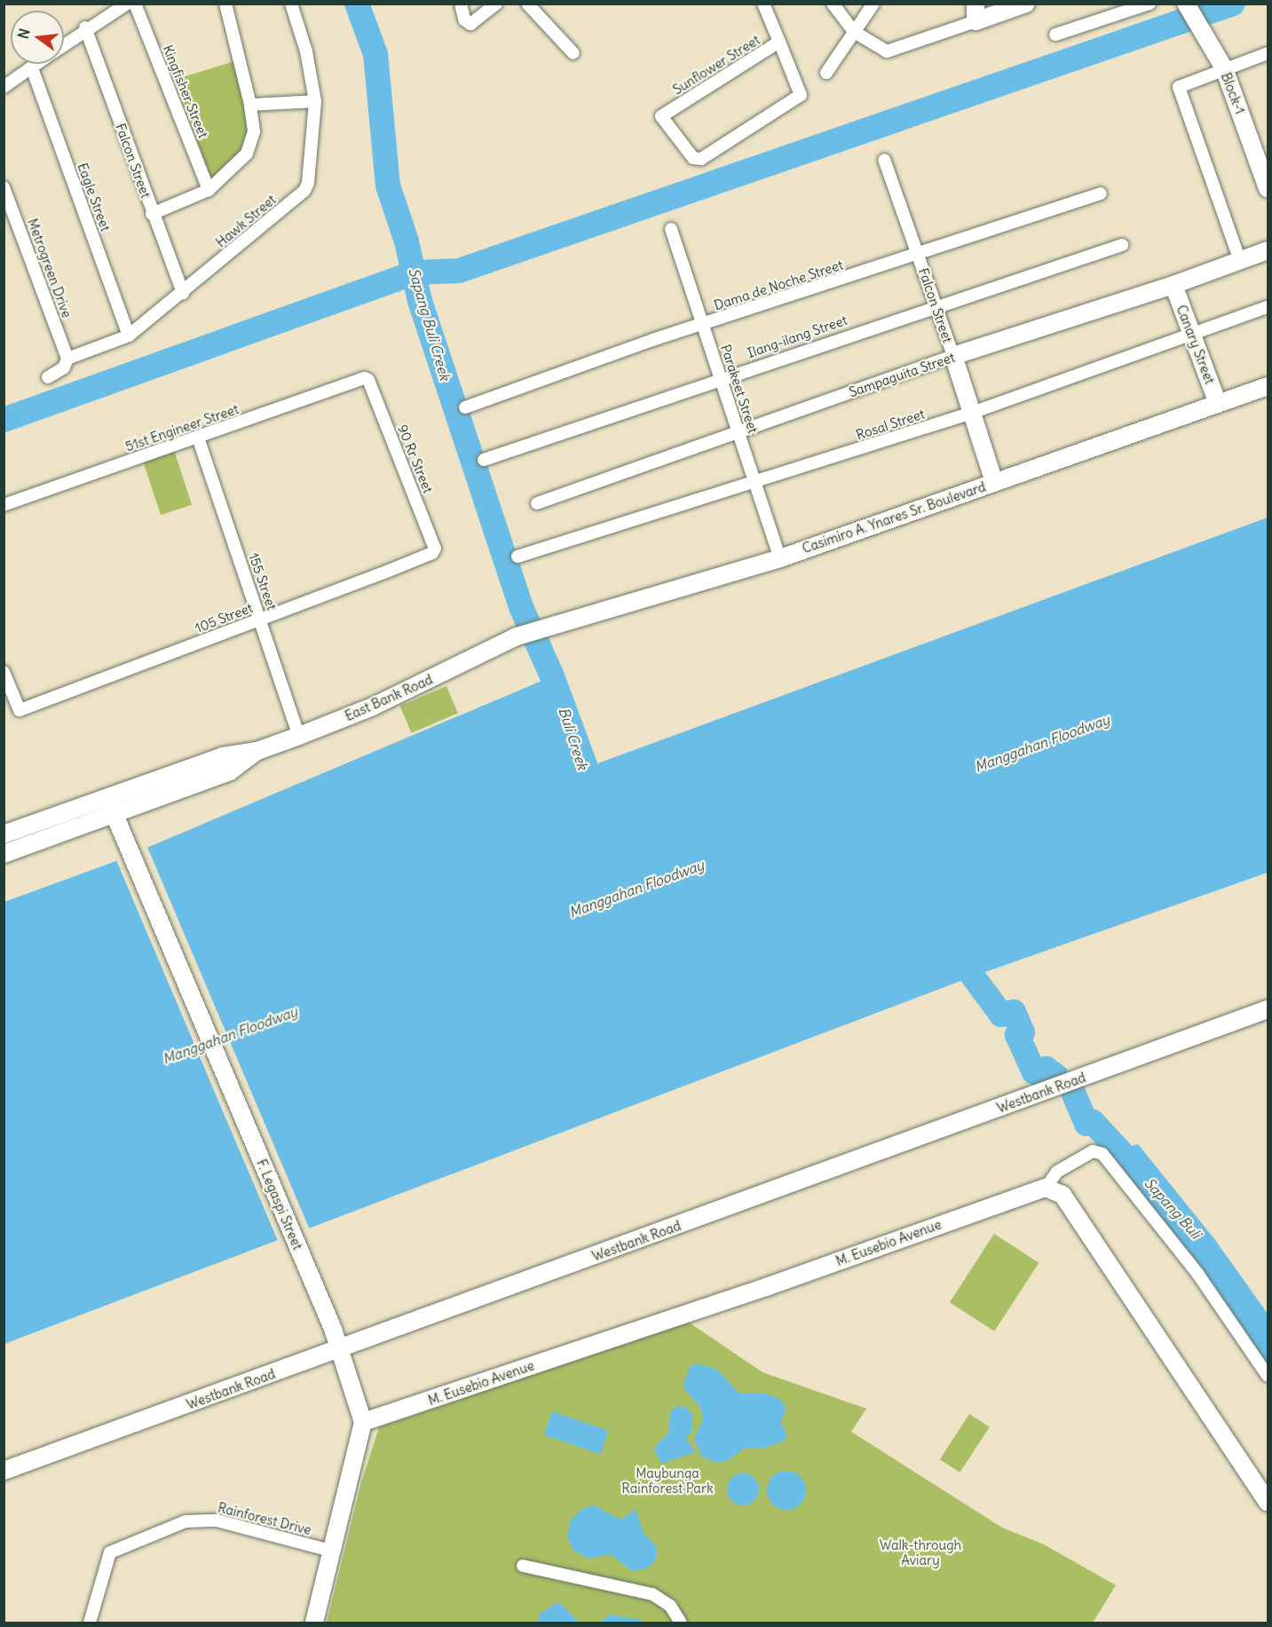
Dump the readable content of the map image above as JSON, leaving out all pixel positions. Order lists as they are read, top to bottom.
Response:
{
  "streets": {
    "street": [
      "Sunflower Street",
      "Kingfisher Street",
      "Block-1",
      "Falcon Street",
      "Eagle Street",
      "Hawk Street",
      "Metrogreen Drive",
      "Dama de Noche Street",
      "Ilang-ilang Street",
      "Canary Street",
      "Sampaguita Street",
      "Parakeet Street",
      "Rosal Street",
      "51st Engineer Street",
      "90 Rr Street",
      "Casimiro A. Ynares Sr. Boulevard",
      "155 Street",
      "105 Street",
      "East Bank Road",
      "Westbank Road",
      "F. Legaspi Street",
      "M. Eusebio Avenue",
      "Rainforest Drive"
    ]
  },
  "crossings": [
    ["Falcon Street", "Hawk Street"],
    ["Falcon Street", "Dama de Noche Street"],
    ["Falcon Street", "Ilang-ilang Street"],
    ["Falcon Street", "Sampaguita Street"],
    ["Falcon Street", "Rosal Street"],
    ["Falcon Street", "Casimiro A. Ynares Sr. Boulevard"],
    ["Eagle Street", "Hawk Street"],
    ["Hawk Street", "Metrogreen Drive"],
    ["Dama de Noche Street", "Parakeet Street"],
    ["Ilang-ilang Street", "Parakeet Street"],
    ["Canary Street", "Sampaguita Street"],
    ["Canary Street", "Rosal Street"],
    ["Canary Street", "Casimiro A. Ynares Sr. Boulevard"],
    ["Sampaguita Street", "Parakeet Street"],
    ["Parakeet Street", "Rosal Street"],
    ["Parakeet Street", "Casimiro A. Ynares Sr. Boulevard"],
    ["51st Engineer Street", "90 Rr Street"],
    ["51st Engineer Street", "155 Street"],
    ["90 Rr Street", "105 Street"],
    ["Casimiro A. Ynares Sr. Boulevard", "East Bank Road"],
    ["155 Street", "105 Street"],
    ["155 Street", "East Bank Road"],
    ["East Bank Road", "F. Legaspi Street"],
    ["Westbank Road", "F. Legaspi Street"],
    ["F. Legaspi Street", "M. Eusebio Avenue"]
  ],
  "water": [
    "Sapang Buli Creek",
    "Buli Creek",
    "Manggahan Floodway",
    "Sapang Buli"
  ],
  "parks": ["Maybunga Rainforest Park", "Walk-through Aviary"],
  "north": "left"
}
